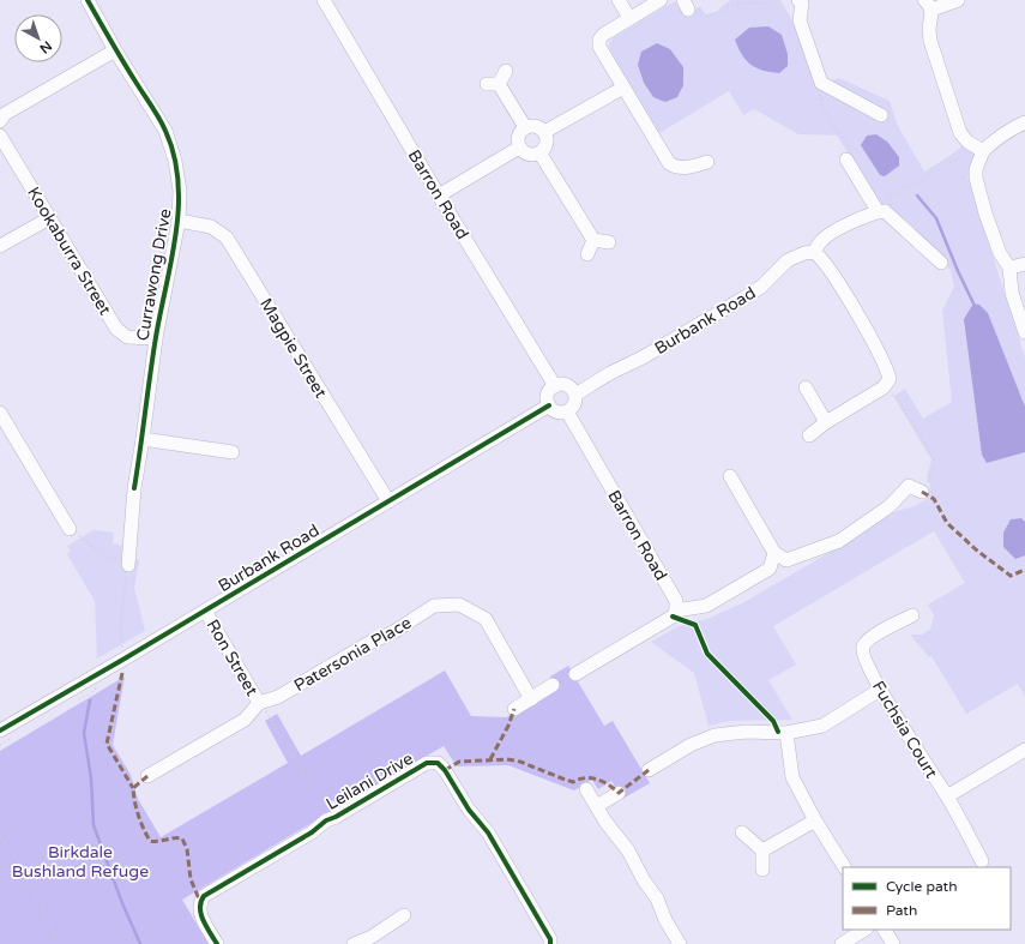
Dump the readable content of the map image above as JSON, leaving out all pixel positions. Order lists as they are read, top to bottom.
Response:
{
  "streets": {
    "street": [
      "Barron Road",
      "Kookaburra Street",
      "Currawong Drive",
      "Burbank Road",
      "Magpie Street",
      "Patersonia Place",
      "Ron Street",
      "Fuchsia Court",
      "Leilani Drive"
    ]
  },
  "crossings": [
    ["Barron Road", "Burbank Road"],
    ["Kookaburra Street", "Currawong Drive"],
    ["Currawong Drive", "Magpie Street"],
    ["Burbank Road", "Magpie Street"],
    ["Burbank Road", "Ron Street"],
    ["Patersonia Place", "Ron Street"]
  ],
  "parks": ["Birkdale Bushland Refuge"],
  "legend": ["Cycle path", "Path"],
  "north": "bottom right"
}
